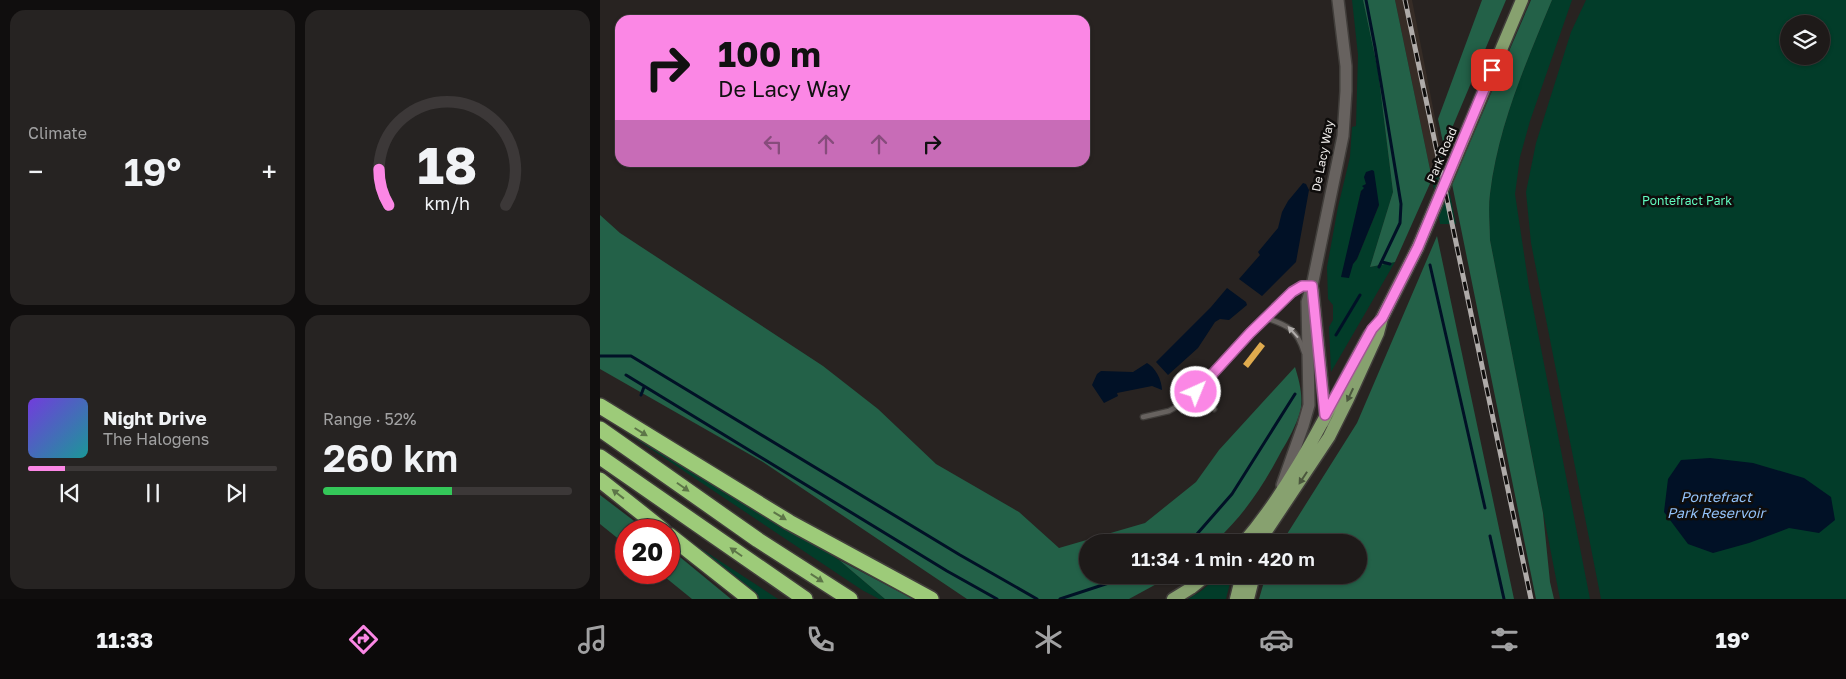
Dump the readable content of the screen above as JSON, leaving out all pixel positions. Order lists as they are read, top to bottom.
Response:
{
  "streets": {
    "main road": ["Park Road"],
    "street": ["De Lacy Way"]
  },
  "crossings": [
    ["Park Road", "De Lacy Way"]
  ],
  "water": ["Pontefract Park Reservoir"],
  "parks": ["Pontefract Park"],
  "page": {
    "tile": [
      "Climate",
      ["Range · 52%", "260 km"]
    ],
    "turn": ["100 m", "De Lacy Way"],
    "heat": ["−", "19°", "+"],
    "song": ["Night Drive", "The Halogens"],
    "limit": "20",
    "trip": "11:34 · 1 min · 420 m",
    "tabs": ["11:33", "19°"],
    "gauge": ["18", "km/h"]
  }
}
